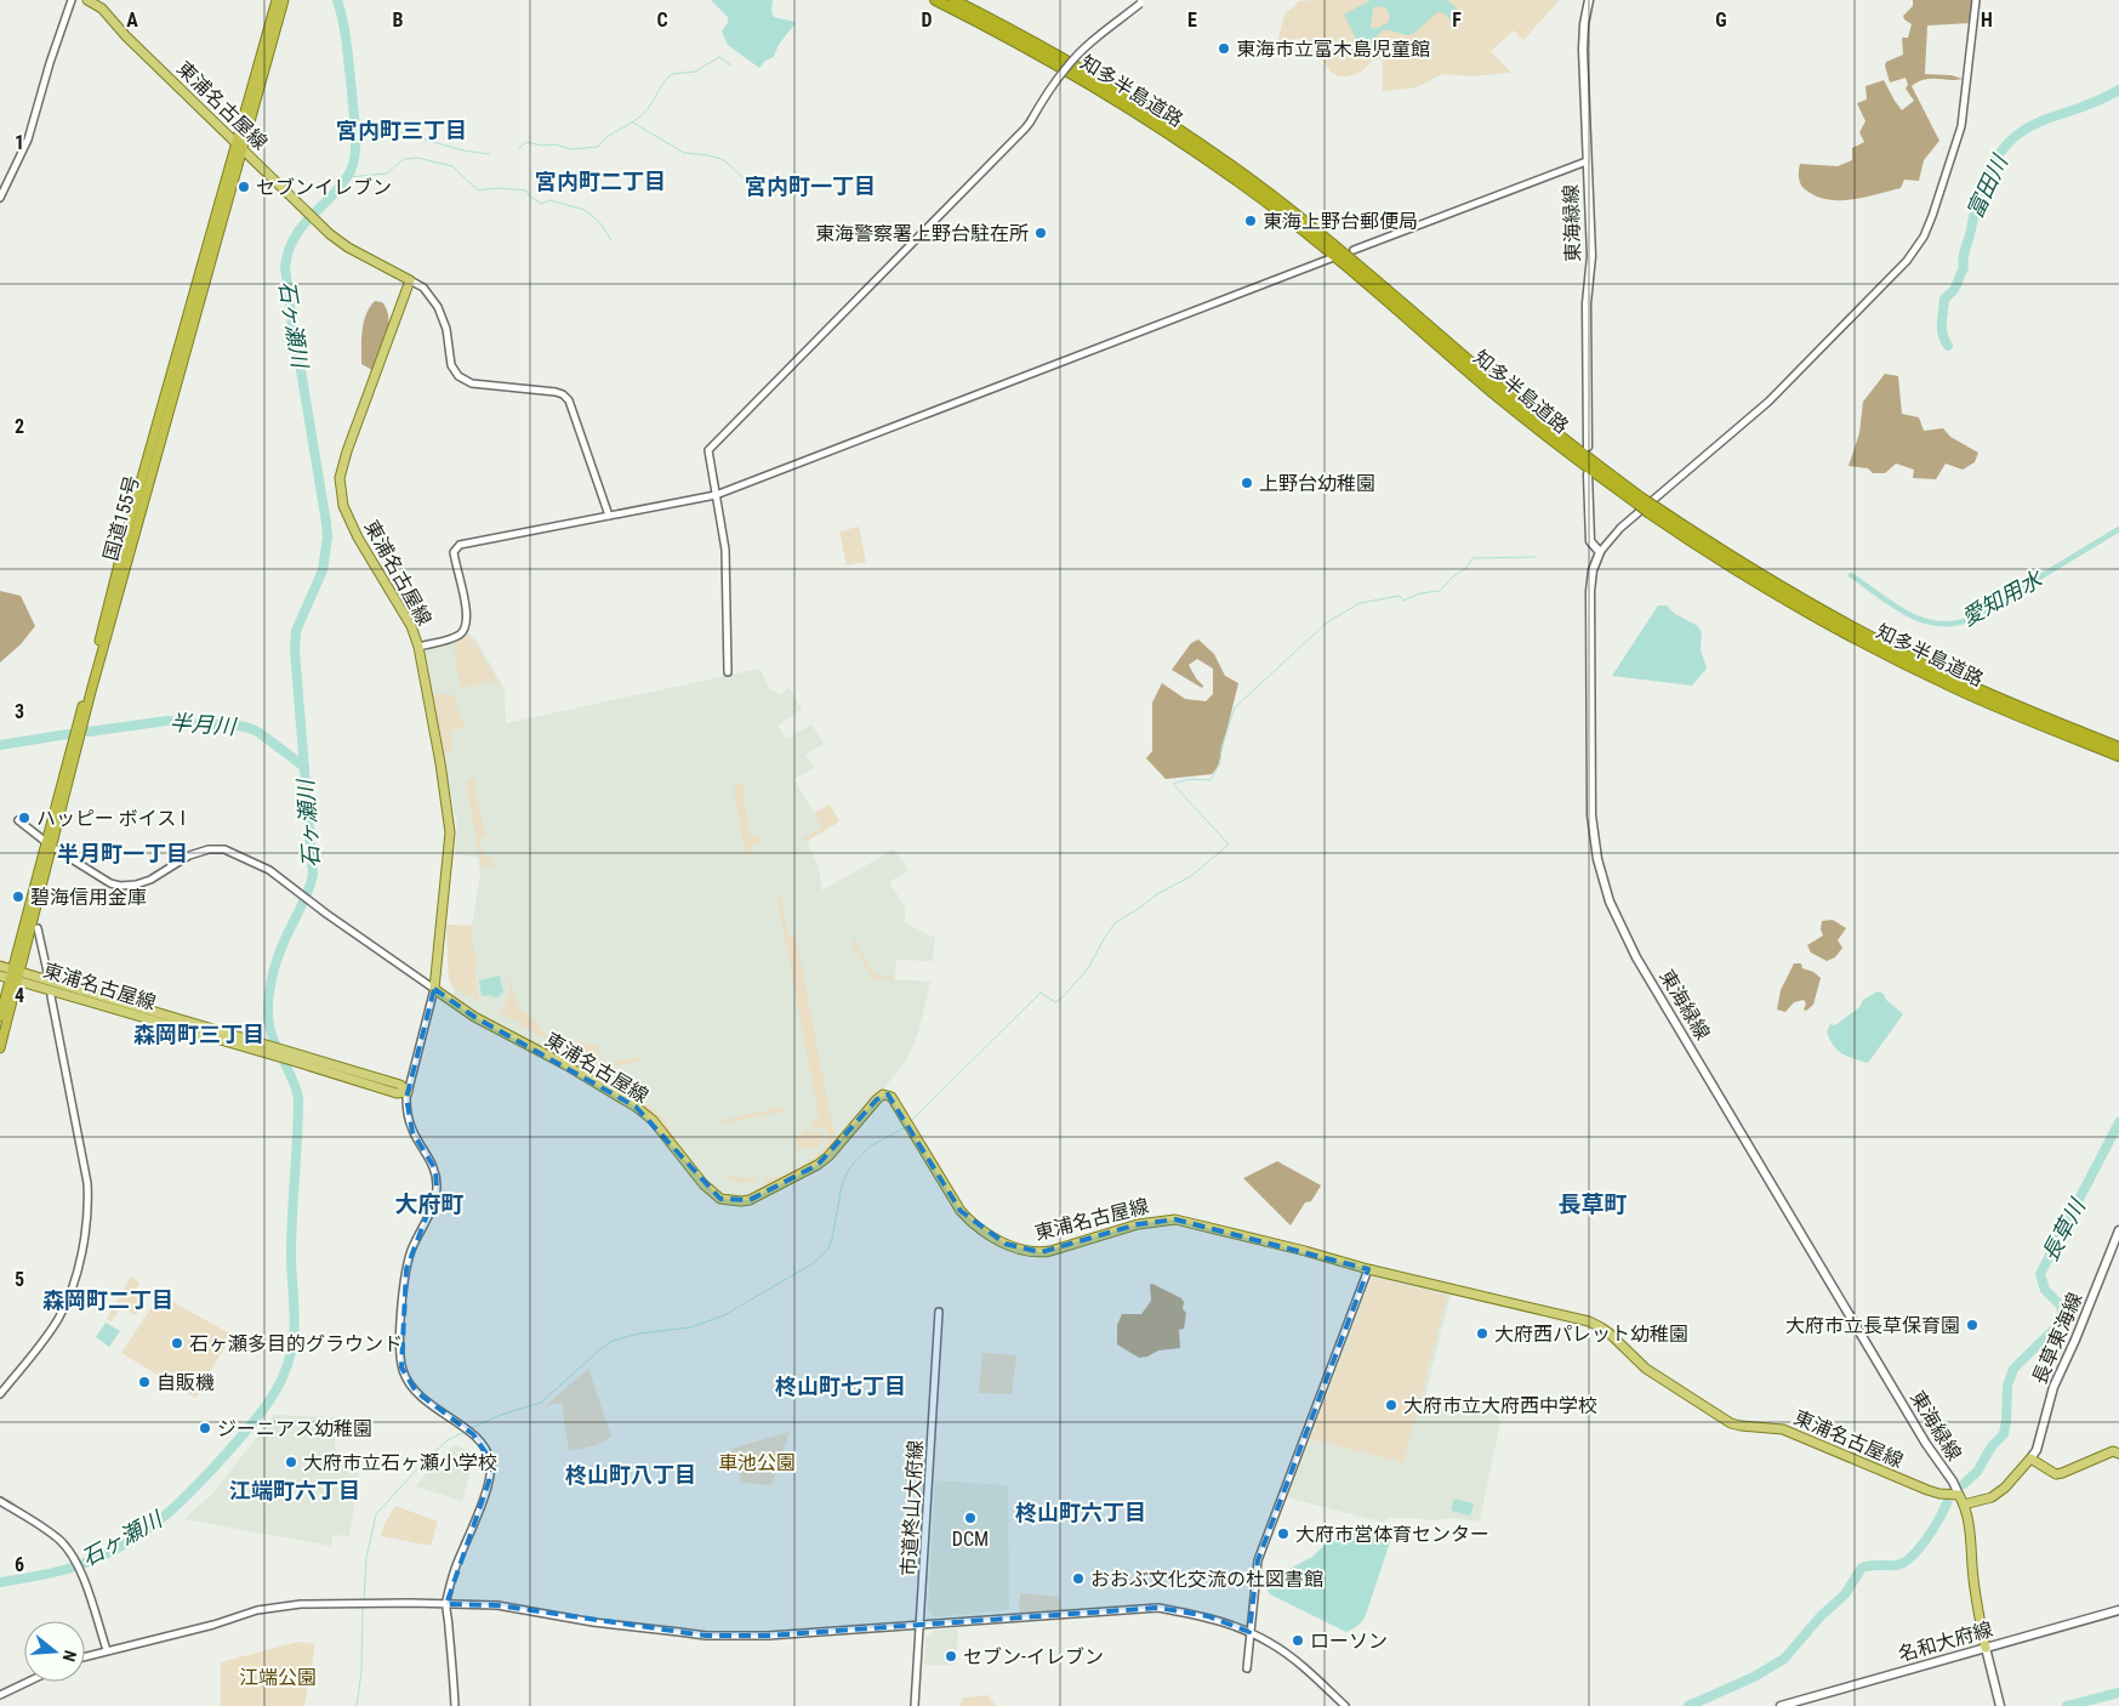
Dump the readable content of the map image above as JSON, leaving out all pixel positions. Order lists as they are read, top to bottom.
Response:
{
  "streets": {
    "highway": ["知多半島道路", "国道155号"],
    "main road": [
      "東浦名古屋線",
      "東海緑線",
      "長草東海線",
      "名和大府線"
    ],
    "street": ["市道柊山大府線"]
  },
  "crossings": [
    ["東浦名古屋線", "東海緑線"],
    ["東浦名古屋線", "国道155号"]
  ],
  "districts": [
    "宮内町三丁目",
    "宮内町二丁目",
    "宮内町一丁目",
    "半月町一丁目",
    "森岡町三丁目",
    "大府町",
    "長草町",
    "森岡町二丁目",
    "柊山町七丁目",
    "柊山町八丁目",
    "江端町六丁目",
    "柊山町六丁目"
  ],
  "water": [
    "富田川",
    "石ヶ瀬川",
    "愛知用水",
    "半月川",
    "長草川"
  ],
  "parks": ["車池公園", "江端公園"],
  "places": [
    "東海市立富木島児童館",
    "セブンイレブン",
    "東海上野台郵便局",
    "東海警察署上野台駐在所",
    "上野台幼稚園",
    "ハッピー ボイス I",
    "碧海信用金庫",
    "大府市立長草保育園",
    "大府西パレット幼稚園",
    "石ヶ瀬多目的グラウンド",
    "自販機",
    "大府市立大府西中学校",
    "ジーニアス幼稚園",
    "大府市立石ヶ瀬小学校",
    "DCM",
    "大府市営体育センター",
    "おおぶ文化交流の杜図書館",
    "ローソン",
    "セブン-イレブン"
  ],
  "north": "right",
  "grid": {
    "columns": [
      "A",
      "B",
      "C",
      "D",
      "E",
      "F",
      "G",
      "H"
    ],
    "rows": [
      "1",
      "2",
      "3",
      "4",
      "5",
      "6"
    ]
  }
}
